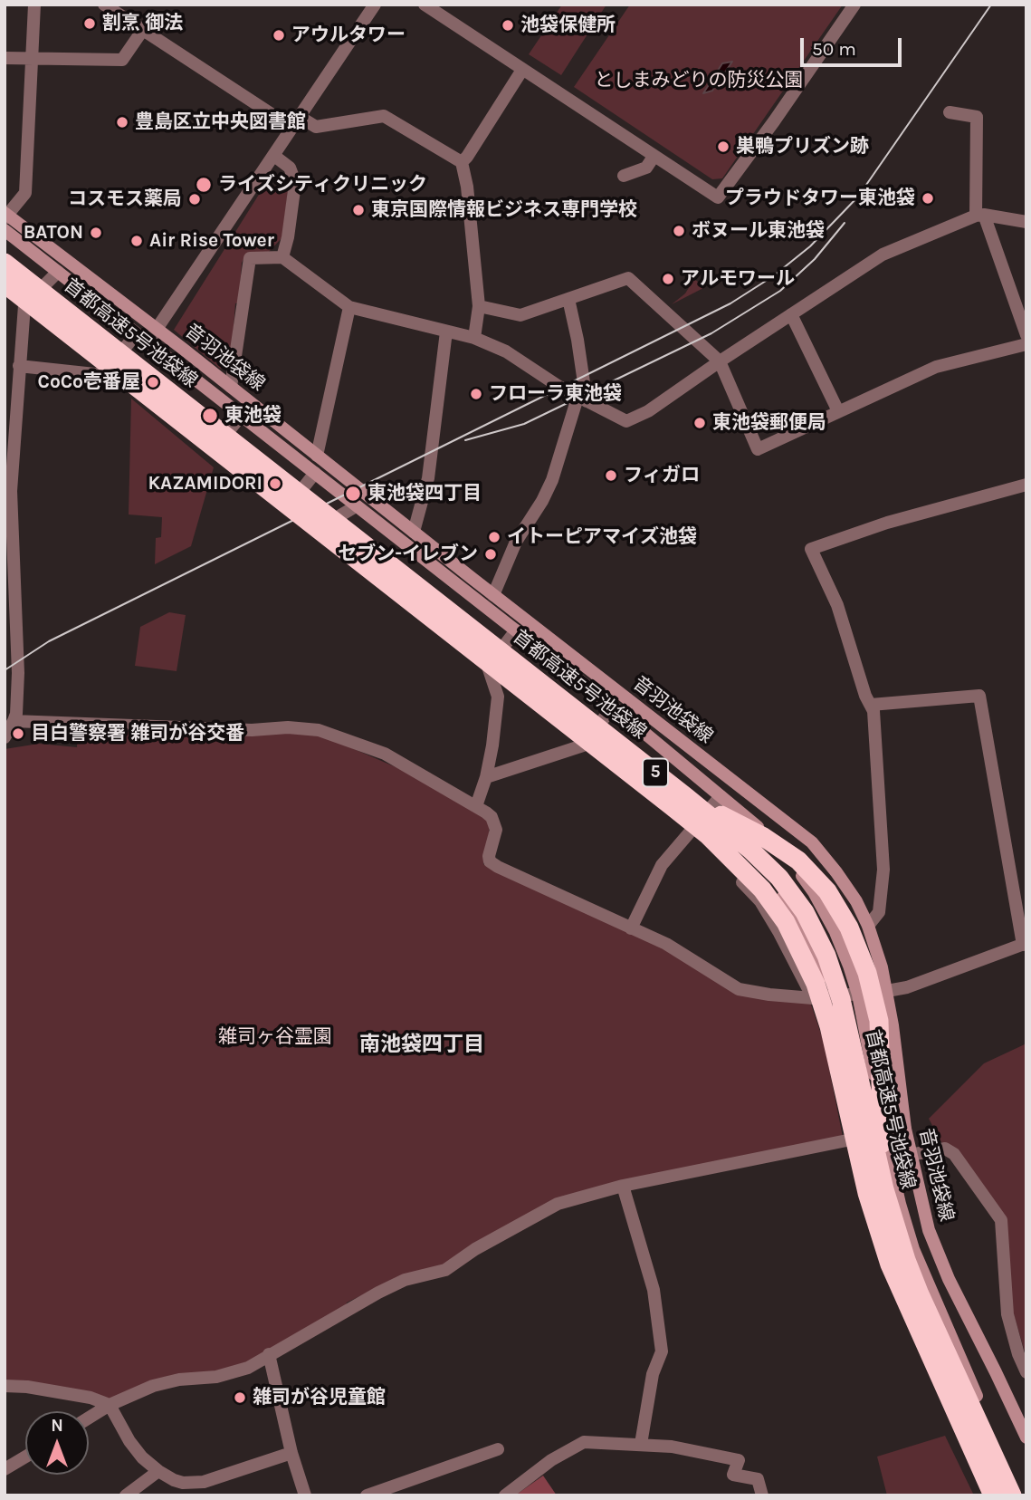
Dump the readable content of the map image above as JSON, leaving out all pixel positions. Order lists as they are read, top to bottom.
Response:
{
  "streets": {
    "highway": ["首都高速5号池袋線", "5"],
    "main road": ["音羽池袋線"]
  },
  "districts": ["南池袋四丁目"],
  "parks": ["としまみどりの防災公園", "雑司ヶ谷霊園"],
  "places": [
    "割烹 御法",
    "池袋保健所",
    "アウルタワー",
    "豊島区立中央図書館",
    "巣鴨プリズン跡",
    "ライズシティクリニック",
    "プラウドタワー東池袋",
    "コスモス薬局",
    "東京国際情報ビジネス専門学校",
    "ボヌール東池袋",
    "BATON",
    "Air Rise Tower",
    "アルモワール",
    "CoCo壱番屋",
    "フローラ東池袋",
    "東池袋",
    "東池袋郵便局",
    "フィガロ",
    "KAZAMIDORI",
    "東池袋四丁目",
    "イトーピアマイズ池袋",
    "セブン-イレブン",
    "目白警察署 雑司が谷交番",
    "雑司が谷児童館"
  ],
  "scale_bar": "50 m",
  "north": "top"
}
